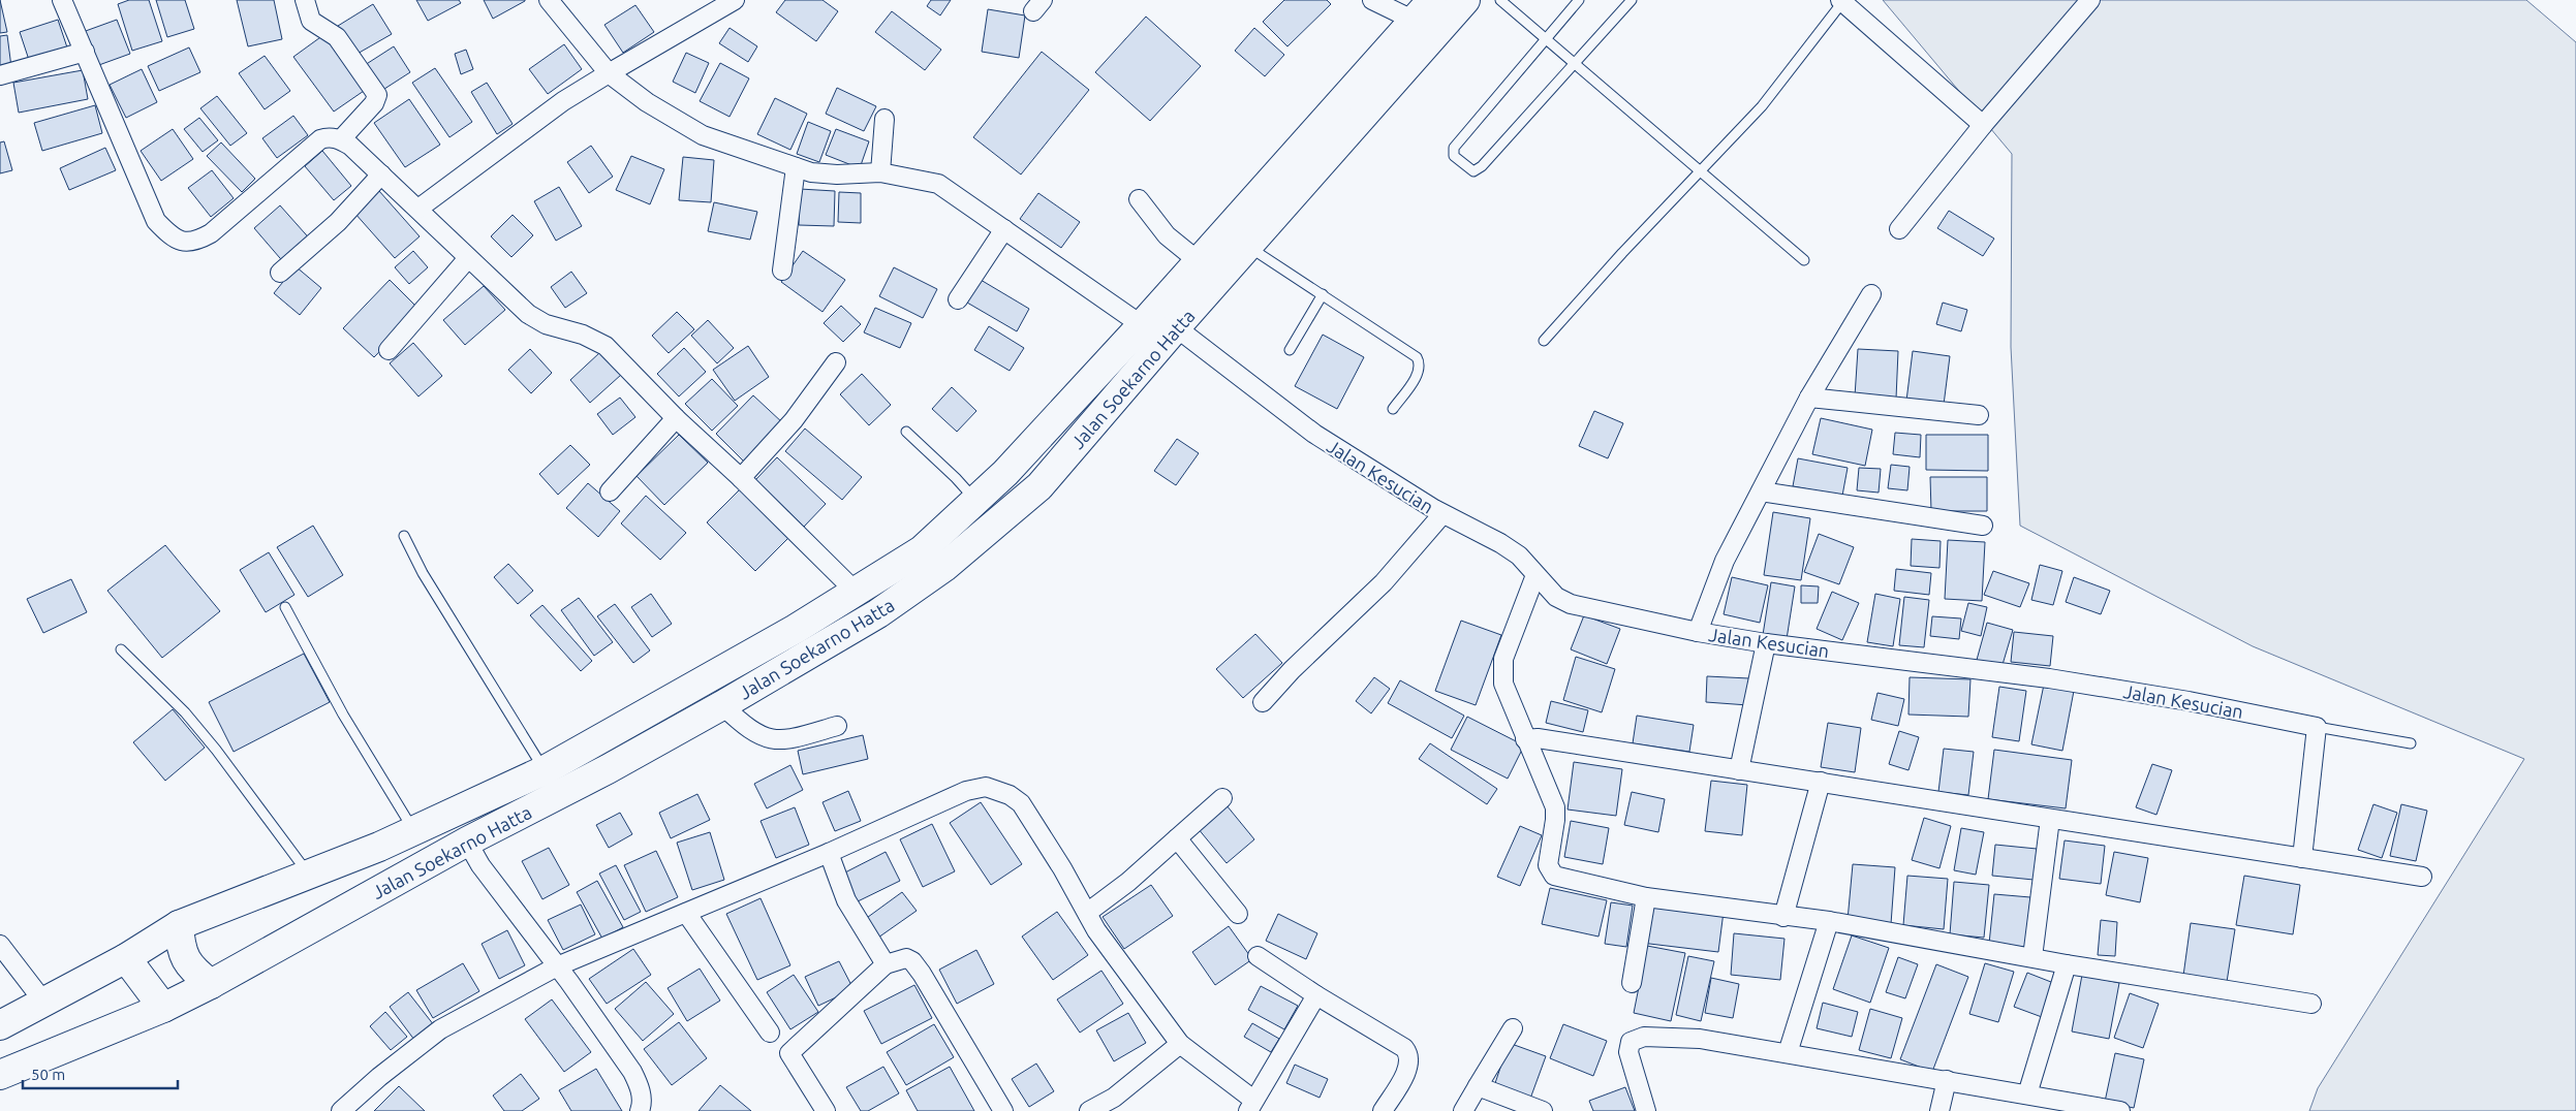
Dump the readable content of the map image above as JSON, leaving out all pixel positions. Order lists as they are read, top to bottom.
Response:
{
  "streets": {
    "highway": ["Jalan Soekarno Hatta"],
    "street": ["Jalan Kesucian"]
  },
  "crossings": [
    ["Jalan Soekarno Hatta", "Jalan Kesucian"]
  ],
  "scale_bar": "50 m"
}
